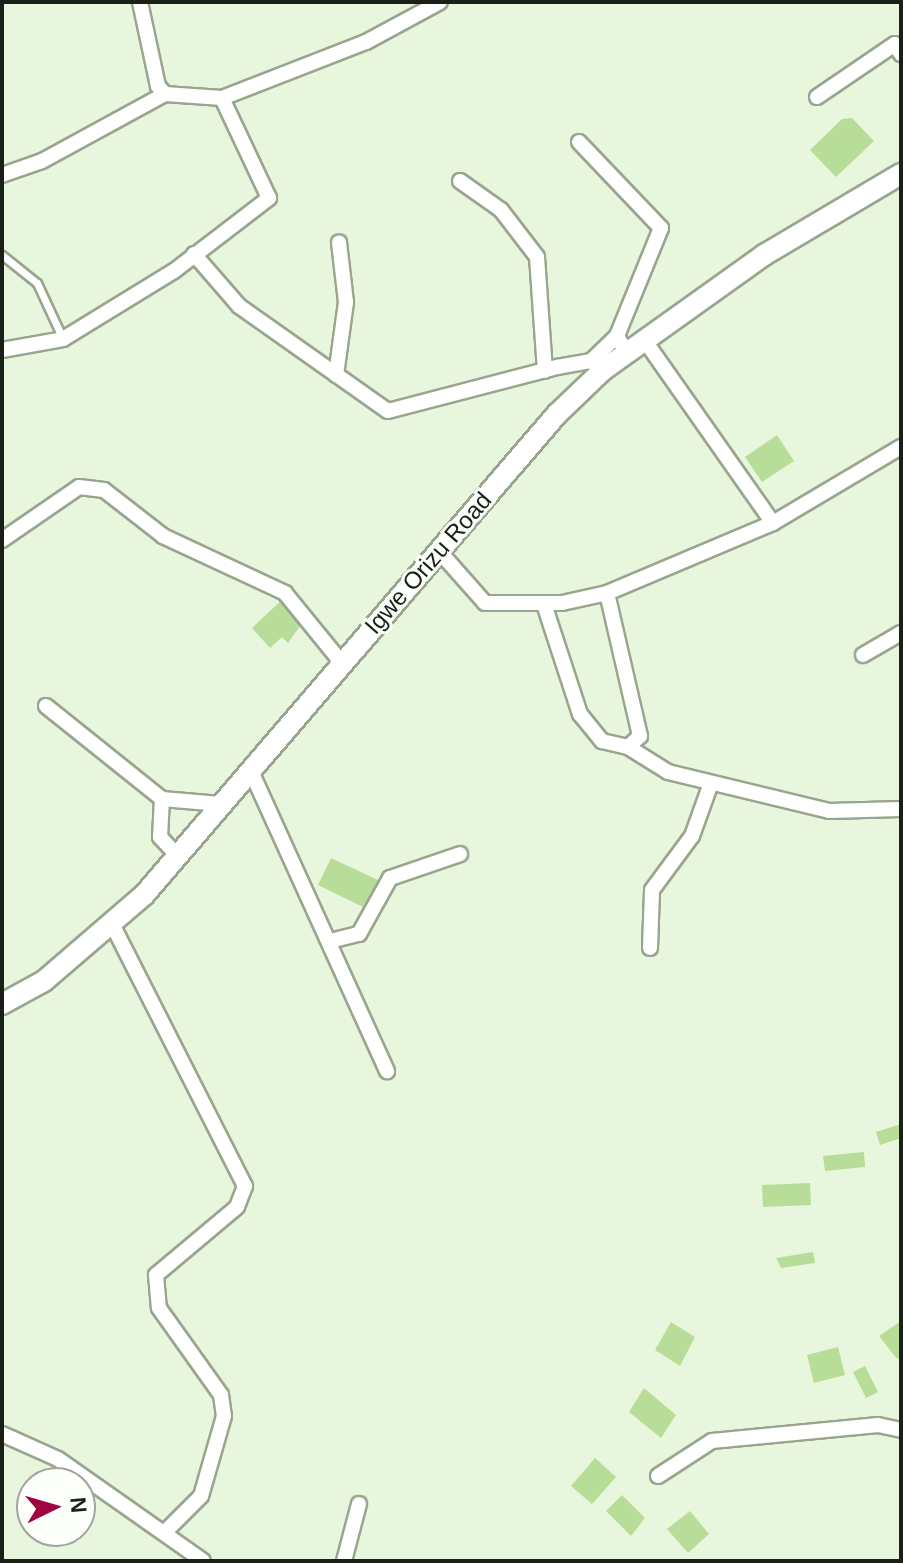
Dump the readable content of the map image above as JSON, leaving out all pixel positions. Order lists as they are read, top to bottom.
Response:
{
  "streets": {
    "main road": ["Igwe Orizu Road"]
  },
  "north": "right"
}
